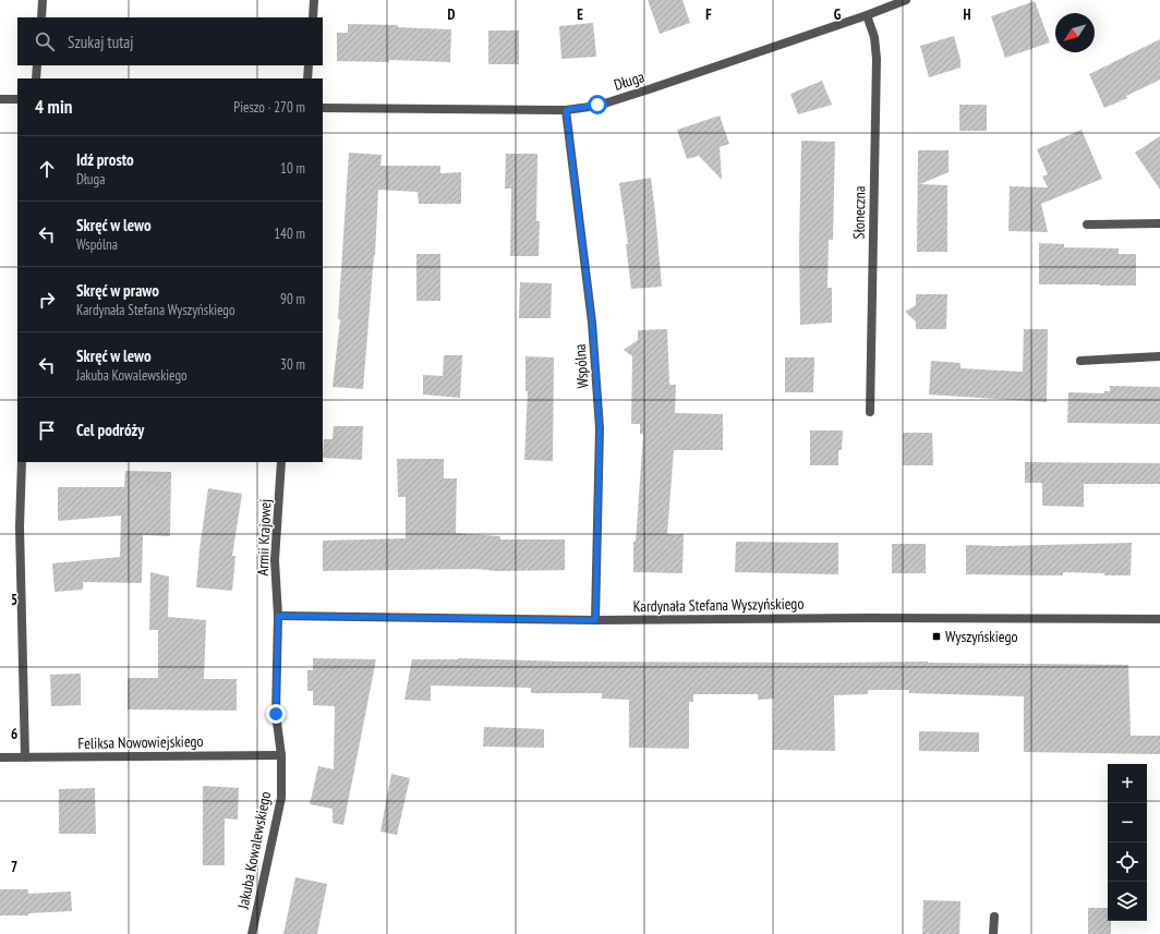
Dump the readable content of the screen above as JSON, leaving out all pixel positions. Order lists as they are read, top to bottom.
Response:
{
  "streets": {
    "street": [
      "Długa",
      "Słoneczna",
      "Wspólna",
      "Armii Krajowej",
      "Kardynała Stefana Wyszyńskiego",
      "Feliksa Nowowiejskiego",
      "Jakuba Kowalewskiego"
    ]
  },
  "crossings": [
    ["Długa", "Słoneczna"],
    ["Długa", "Wspólna"],
    ["Wspólna", "Kardynała Stefana Wyszyńskiego"],
    ["Armii Krajowej", "Kardynała Stefana Wyszyńskiego"],
    ["Armii Krajowej", "Jakuba Kowalewskiego"],
    ["Kardynała Stefana Wyszyńskiego", "Jakuba Kowalewskiego"],
    ["Feliksa Nowowiejskiego", "Jakuba Kowalewskiego"]
  ],
  "places": {
    "transit": ["Wyszyńskiego"]
  },
  "north": "bottom left",
  "page": {
    "search": "Szukaj tutaj",
    "heading": ["4 min", "Pieszo · 270 m"],
    "list": [
      ["Idź prosto", "Długa", "10 m"],
      ["Skręć w lewo", "Wspólna", "140 m"],
      ["Skręć w prawo", "Kardynała Stefana Wyszyńskiego", "90 m"],
      ["Skręć w lewo", "Jakuba Kowalewskiego", "30 m"],
      "Cel podróży"
    ],
    "map_buttons": ["+", "−"]
  },
  "grid": {
    "columns": [
      "D",
      "E",
      "F",
      "G",
      "H"
    ],
    "rows": ["5", "6", "7"]
  }
}
